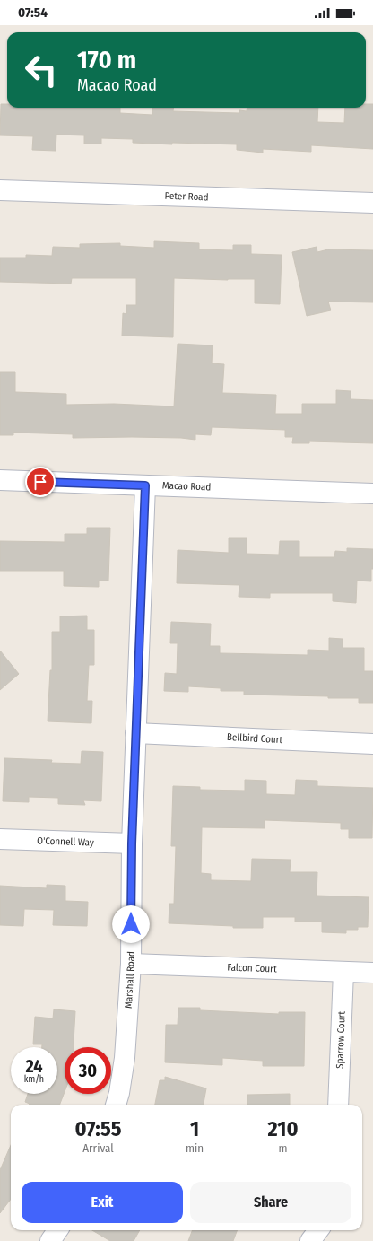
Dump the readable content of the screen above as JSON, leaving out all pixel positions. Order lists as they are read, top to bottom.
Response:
{
  "streets": {
    "street": [
      "Peter Road",
      "Macao Road",
      "Bellbird Court",
      "O'Connell Way",
      "Falcon Court",
      "Marshall Road",
      "Sparrow Court"
    ]
  },
  "crossings": [
    ["Macao Road", "Marshall Road"],
    ["Bellbird Court", "Marshall Road"],
    ["O'Connell Way", "Marshall Road"],
    ["Falcon Court", "Marshall Road"],
    ["Falcon Court", "Sparrow Court"]
  ],
  "page": {
    "status": "07:54",
    "turn": ["170 m", "Macao Road"],
    "speed": "24 km/h",
    "limit": "30",
    "eta": [
      "07:55",
      "Arrival",
      "1",
      "min",
      "210",
      "m"
    ],
    "buttons": ["Exit", "Share"]
  }
}
